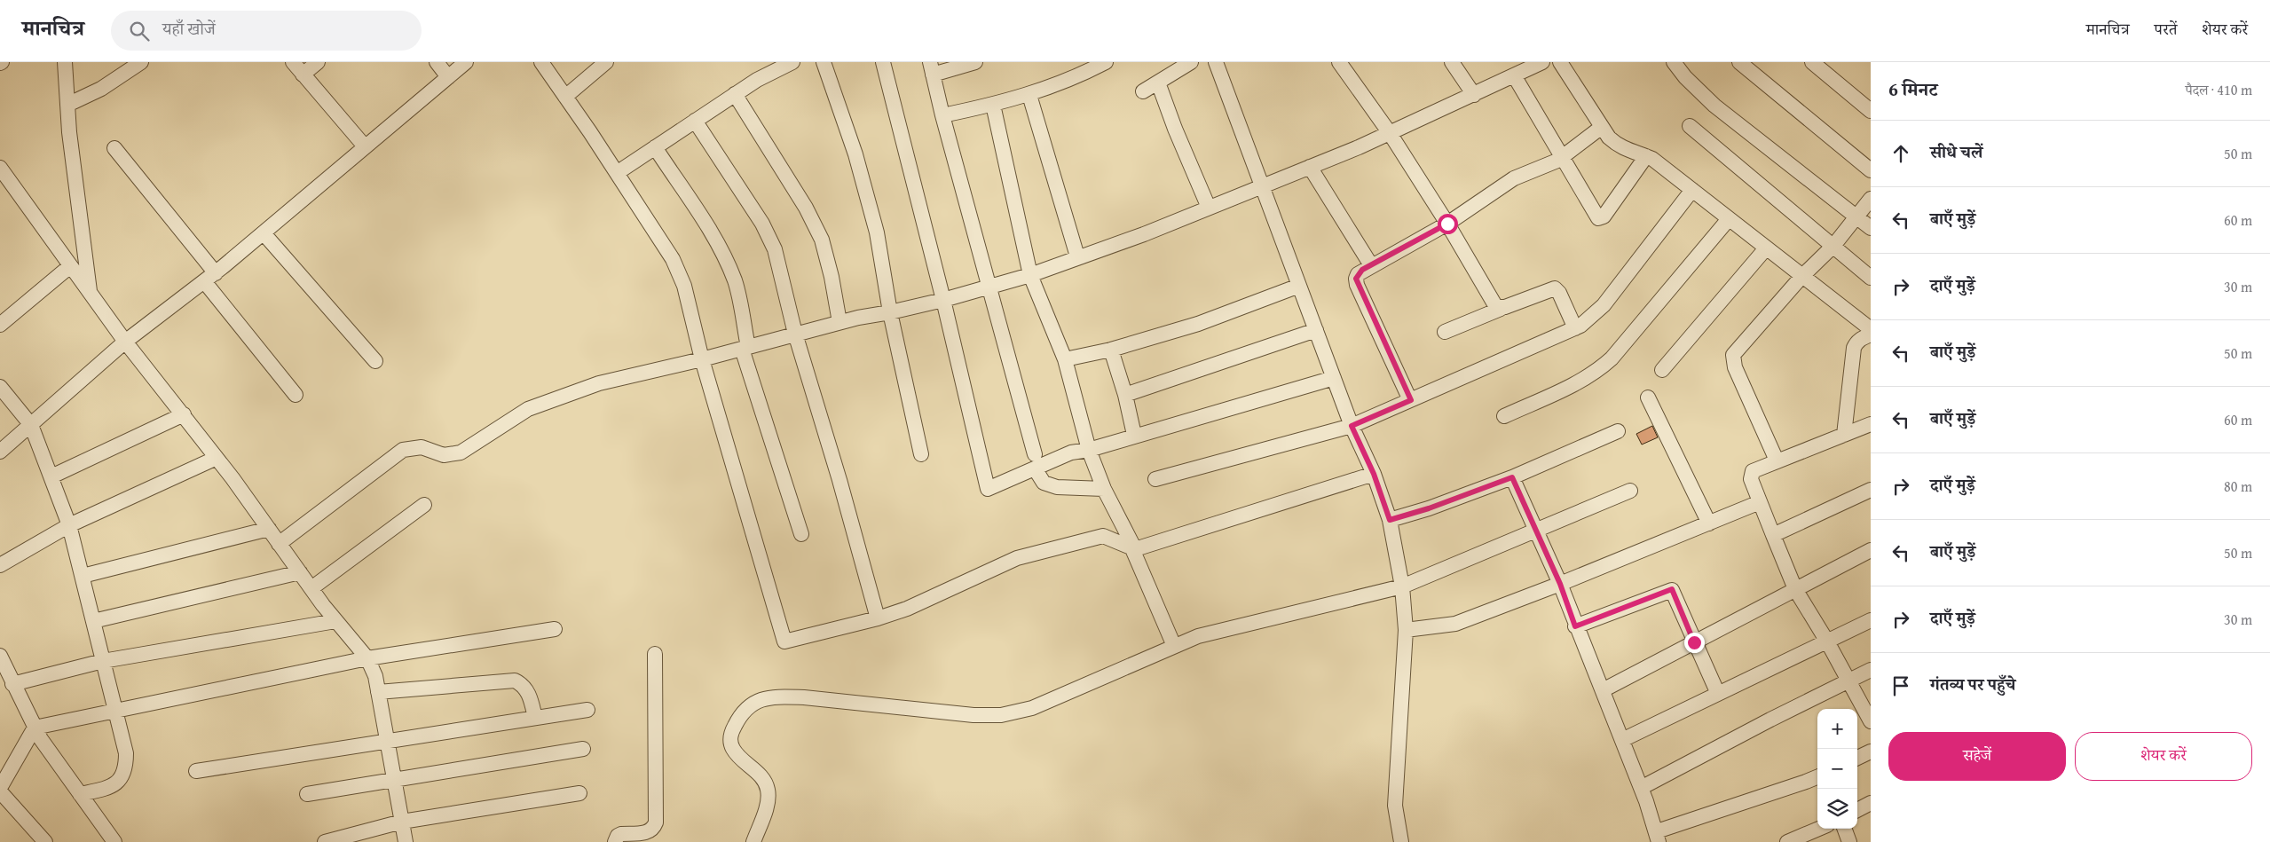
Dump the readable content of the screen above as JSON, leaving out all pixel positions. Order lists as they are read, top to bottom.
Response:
{
  "page": {
    "header": "मानचित्र",
    "search": "यहाँ खोजें",
    "nav": ["मानचित्र", "परतें", "शेयर करें"],
    "heading": ["6 मिनट", "पैदल · 410 m"],
    "list": [
      ["सीधे चलें", "50 m"],
      ["बाएँ मुड़ें", "60 m"],
      ["दाएँ मुड़ें", "30 m"],
      ["बाएँ मुड़ें", "50 m"],
      ["बाएँ मुड़ें", "60 m"],
      ["दाएँ मुड़ें", "80 m"],
      ["बाएँ मुड़ें", "50 m"],
      ["दाएँ मुड़ें", "30 m"],
      "गंतव्य पर पहुँचे"
    ],
    "map_buttons": ["+", "−"],
    "buttons": ["सहेजें", "शेयर करें"]
  }
}
